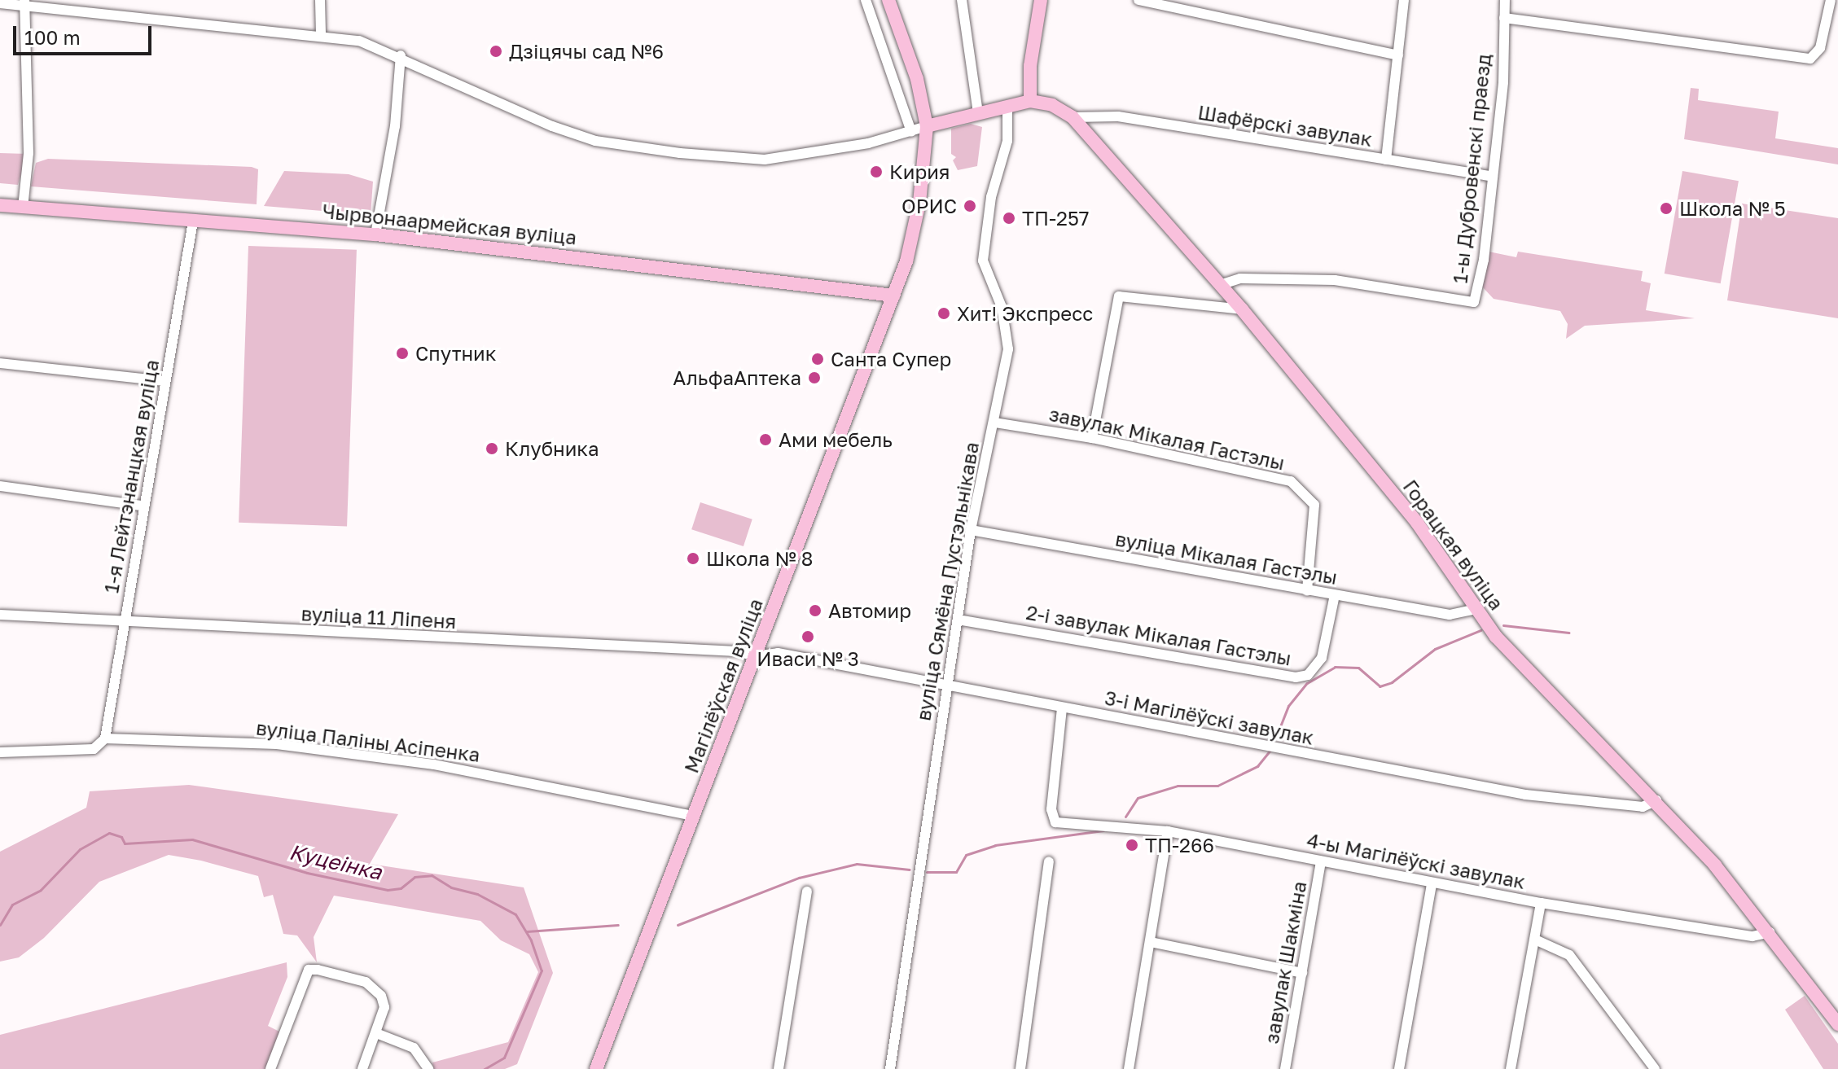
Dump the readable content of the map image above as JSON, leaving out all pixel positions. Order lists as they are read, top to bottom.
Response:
{
  "streets": {
    "main road": ["Чырвонаармейская вуліца", "Горацкая вуліца", "Магілёўская вуліца"],
    "street": [
      "Шафёрскі завулак",
      "1-ы Дубровенскі праезд",
      "завулак Мікалая Гастэлы",
      "1-я Лейтэнанцкая вуліца",
      "вуліца Мікалая Гастэлы",
      "вуліца Сямёна Пустэльнікава",
      "вуліца 11 Ліпеня",
      "2-і завулак Мікалая Гастэлы",
      "3-і Магілёўскі завулак",
      "вуліца Паліны Асіпенка",
      "4-ы Магілёўскі завулак",
      "завулак Шакміна"
    ]
  },
  "crossings": [
    ["Шафёрскі завулак", "1-ы Дубровенскі праезд"],
    ["Шафёрскі завулак", "Горацкая вуліца"],
    ["1-ы Дубровенскі праезд", "Горацкая вуліца"],
    ["Чырвонаармейская вуліца", "1-я Лейтэнанцкая вуліца"],
    ["Чырвонаармейская вуліца", "Магілёўская вуліца"],
    ["завулак Мікалая Гастэлы", "вуліца Мікалая Гастэлы"],
    ["завулак Мікалая Гастэлы", "вуліца Сямёна Пустэльнікава"],
    ["1-я Лейтэнанцкая вуліца", "вуліца 11 Ліпеня"],
    ["1-я Лейтэнанцкая вуліца", "вуліца Паліны Асіпенка"],
    ["Горацкая вуліца", "вуліца Мікалая Гастэлы"],
    ["Горацкая вуліца", "3-і Магілёўскі завулак"],
    ["Горацкая вуліца", "4-ы Магілёўскі завулак"],
    ["вуліца Мікалая Гастэлы", "вуліца Сямёна Пустэльнікава"],
    ["вуліца Мікалая Гастэлы", "2-і завулак Мікалая Гастэлы"],
    ["вуліца Сямёна Пустэльнікава", "2-і завулак Мікалая Гастэлы"],
    ["вуліца Сямёна Пустэльнікава", "3-і Магілёўскі завулак"],
    ["вуліца 11 Ліпеня", "Магілёўская вуліца"],
    ["вуліца 11 Ліпеня", "3-і Магілёўскі завулак"],
    ["Магілёўская вуліца", "3-і Магілёўскі завулак"],
    ["Магілёўская вуліца", "вуліца Паліны Асіпенка"],
    ["3-і Магілёўскі завулак", "4-ы Магілёўскі завулак"],
    ["4-ы Магілёўскі завулак", "завулак Шакміна"]
  ],
  "water": ["Куцеінка"],
  "places": [
    "Дзіцячы сад №6",
    "Кирия",
    "ОРИС",
    "Школа № 5",
    "ТП-257",
    "Хит! Экспресс",
    "Спутник",
    "Санта Супер",
    "АльфаАптека",
    "Ами мебель",
    "Клубника",
    "Школа № 8",
    "Автомир",
    "Иваси № 3",
    "ТП-266"
  ],
  "scale_bar": "100 m"
}
